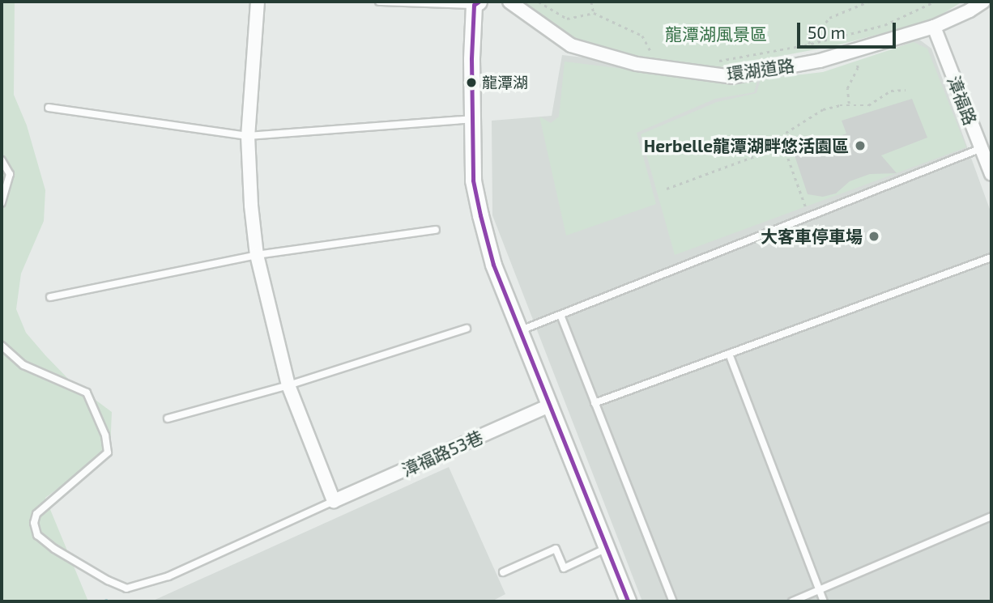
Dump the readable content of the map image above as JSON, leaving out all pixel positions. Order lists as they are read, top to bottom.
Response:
{
  "streets": {
    "street": ["環湖道路", "漳福路", "漳福路53巷"]
  },
  "crossings": [
    ["環湖道路", "漳福路"]
  ],
  "parks": ["龍潭湖風景區"],
  "places": ["龍潭湖", "Herbelle龍潭湖畔悠活園區", "大客車停車場"],
  "scale_bar": "50 m"
}
